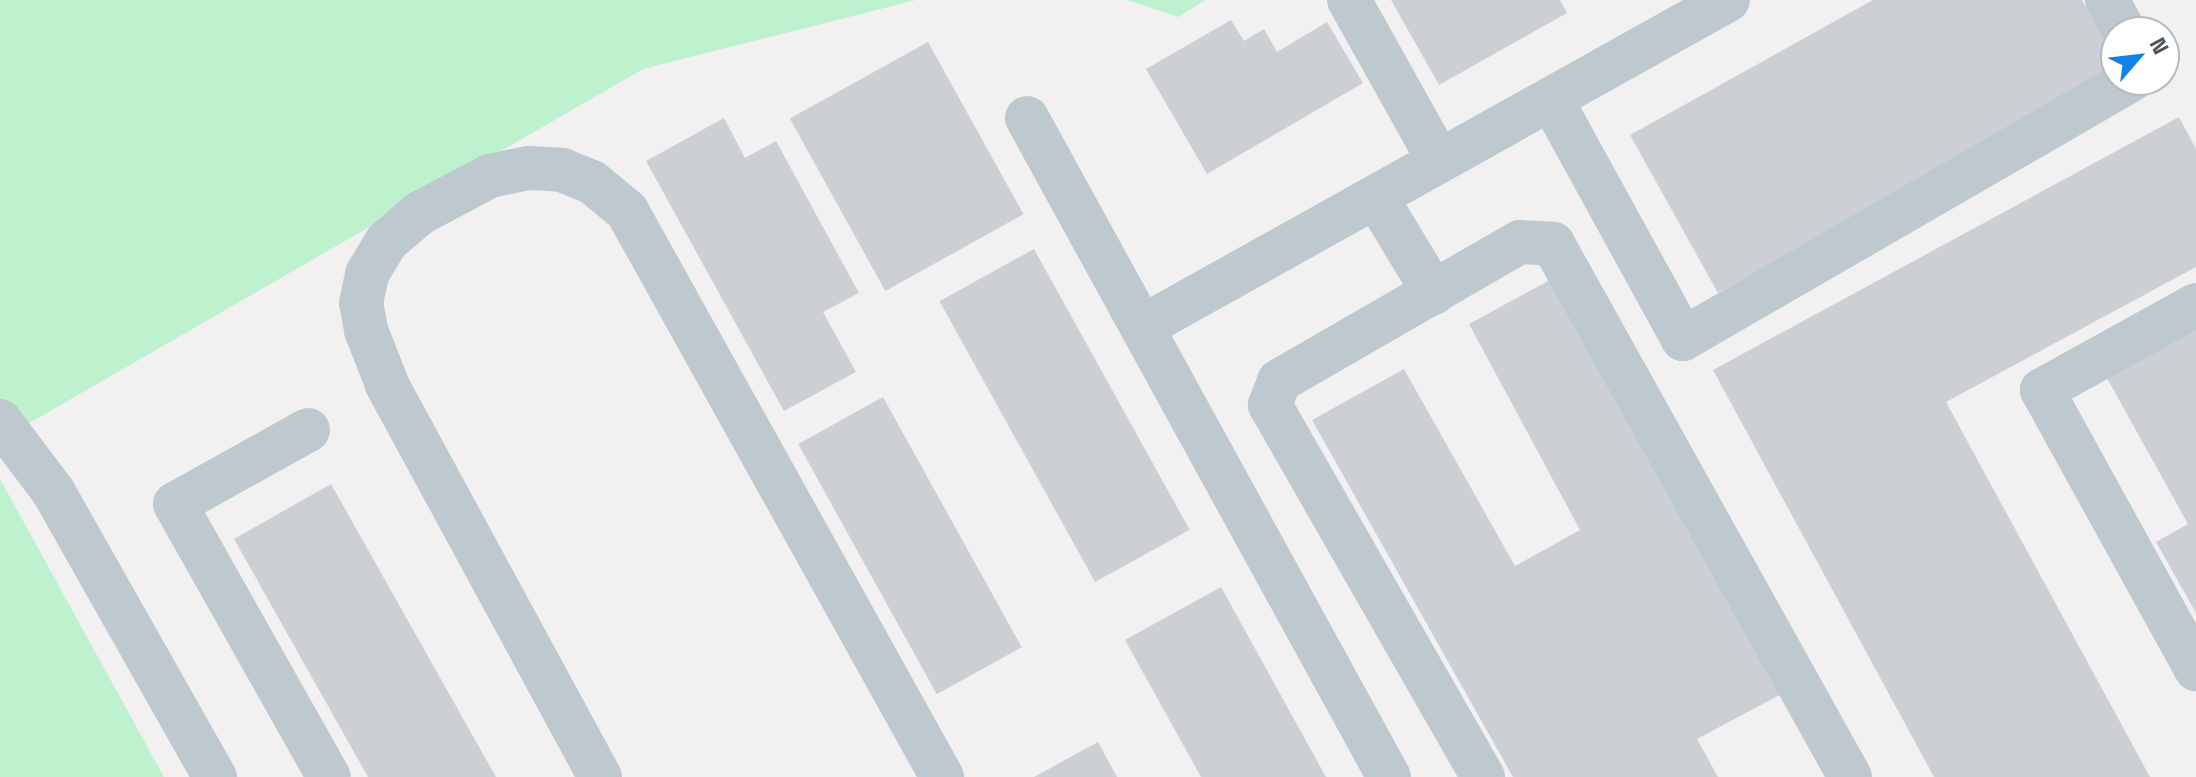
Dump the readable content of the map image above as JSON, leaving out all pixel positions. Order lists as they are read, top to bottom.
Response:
{
  "north": "top right"
}
